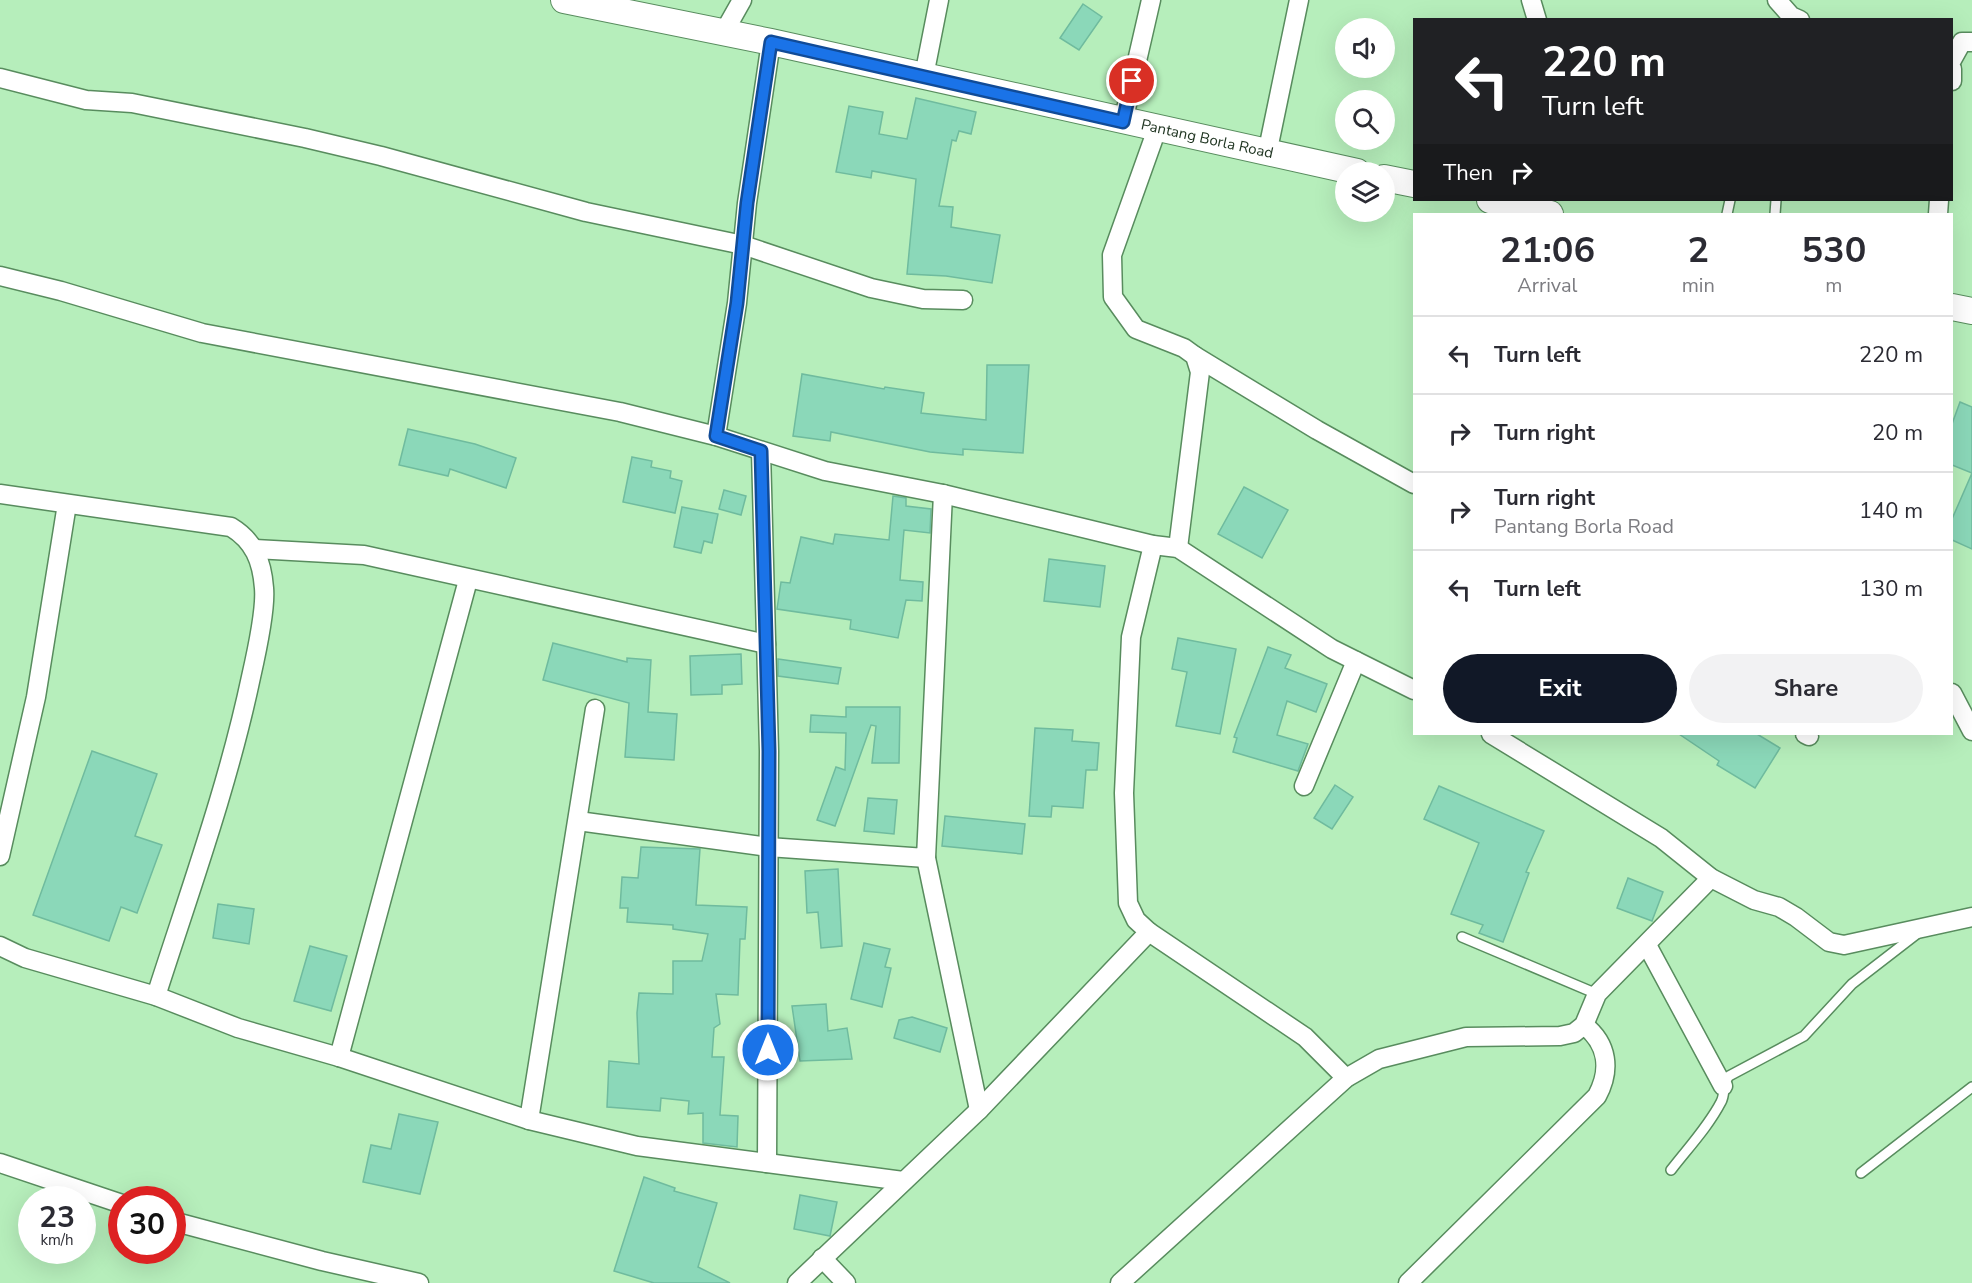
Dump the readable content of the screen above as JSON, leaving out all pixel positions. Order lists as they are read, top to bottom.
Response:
{
  "streets": {
    "street": ["Pantang Borla Road"]
  },
  "page": {
    "turn": ["220 m", "Turn left"],
    "then": "Then",
    "eta": [
      "21:06",
      "Arrival",
      "2",
      "min",
      "530",
      "m"
    ],
    "list": [
      {
        "name": "Turn left",
        "value": "220 m"
      },
      {
        "name": "Turn right",
        "value": "20 m"
      },
      {
        "name": "Turn right",
        "note": "Pantang Borla Road",
        "value": "140 m"
      },
      {
        "name": "Turn left",
        "value": "130 m"
      }
    ],
    "buttons": ["Exit", "Share"],
    "speed": "23 km/h",
    "limit": "30"
  }
}
